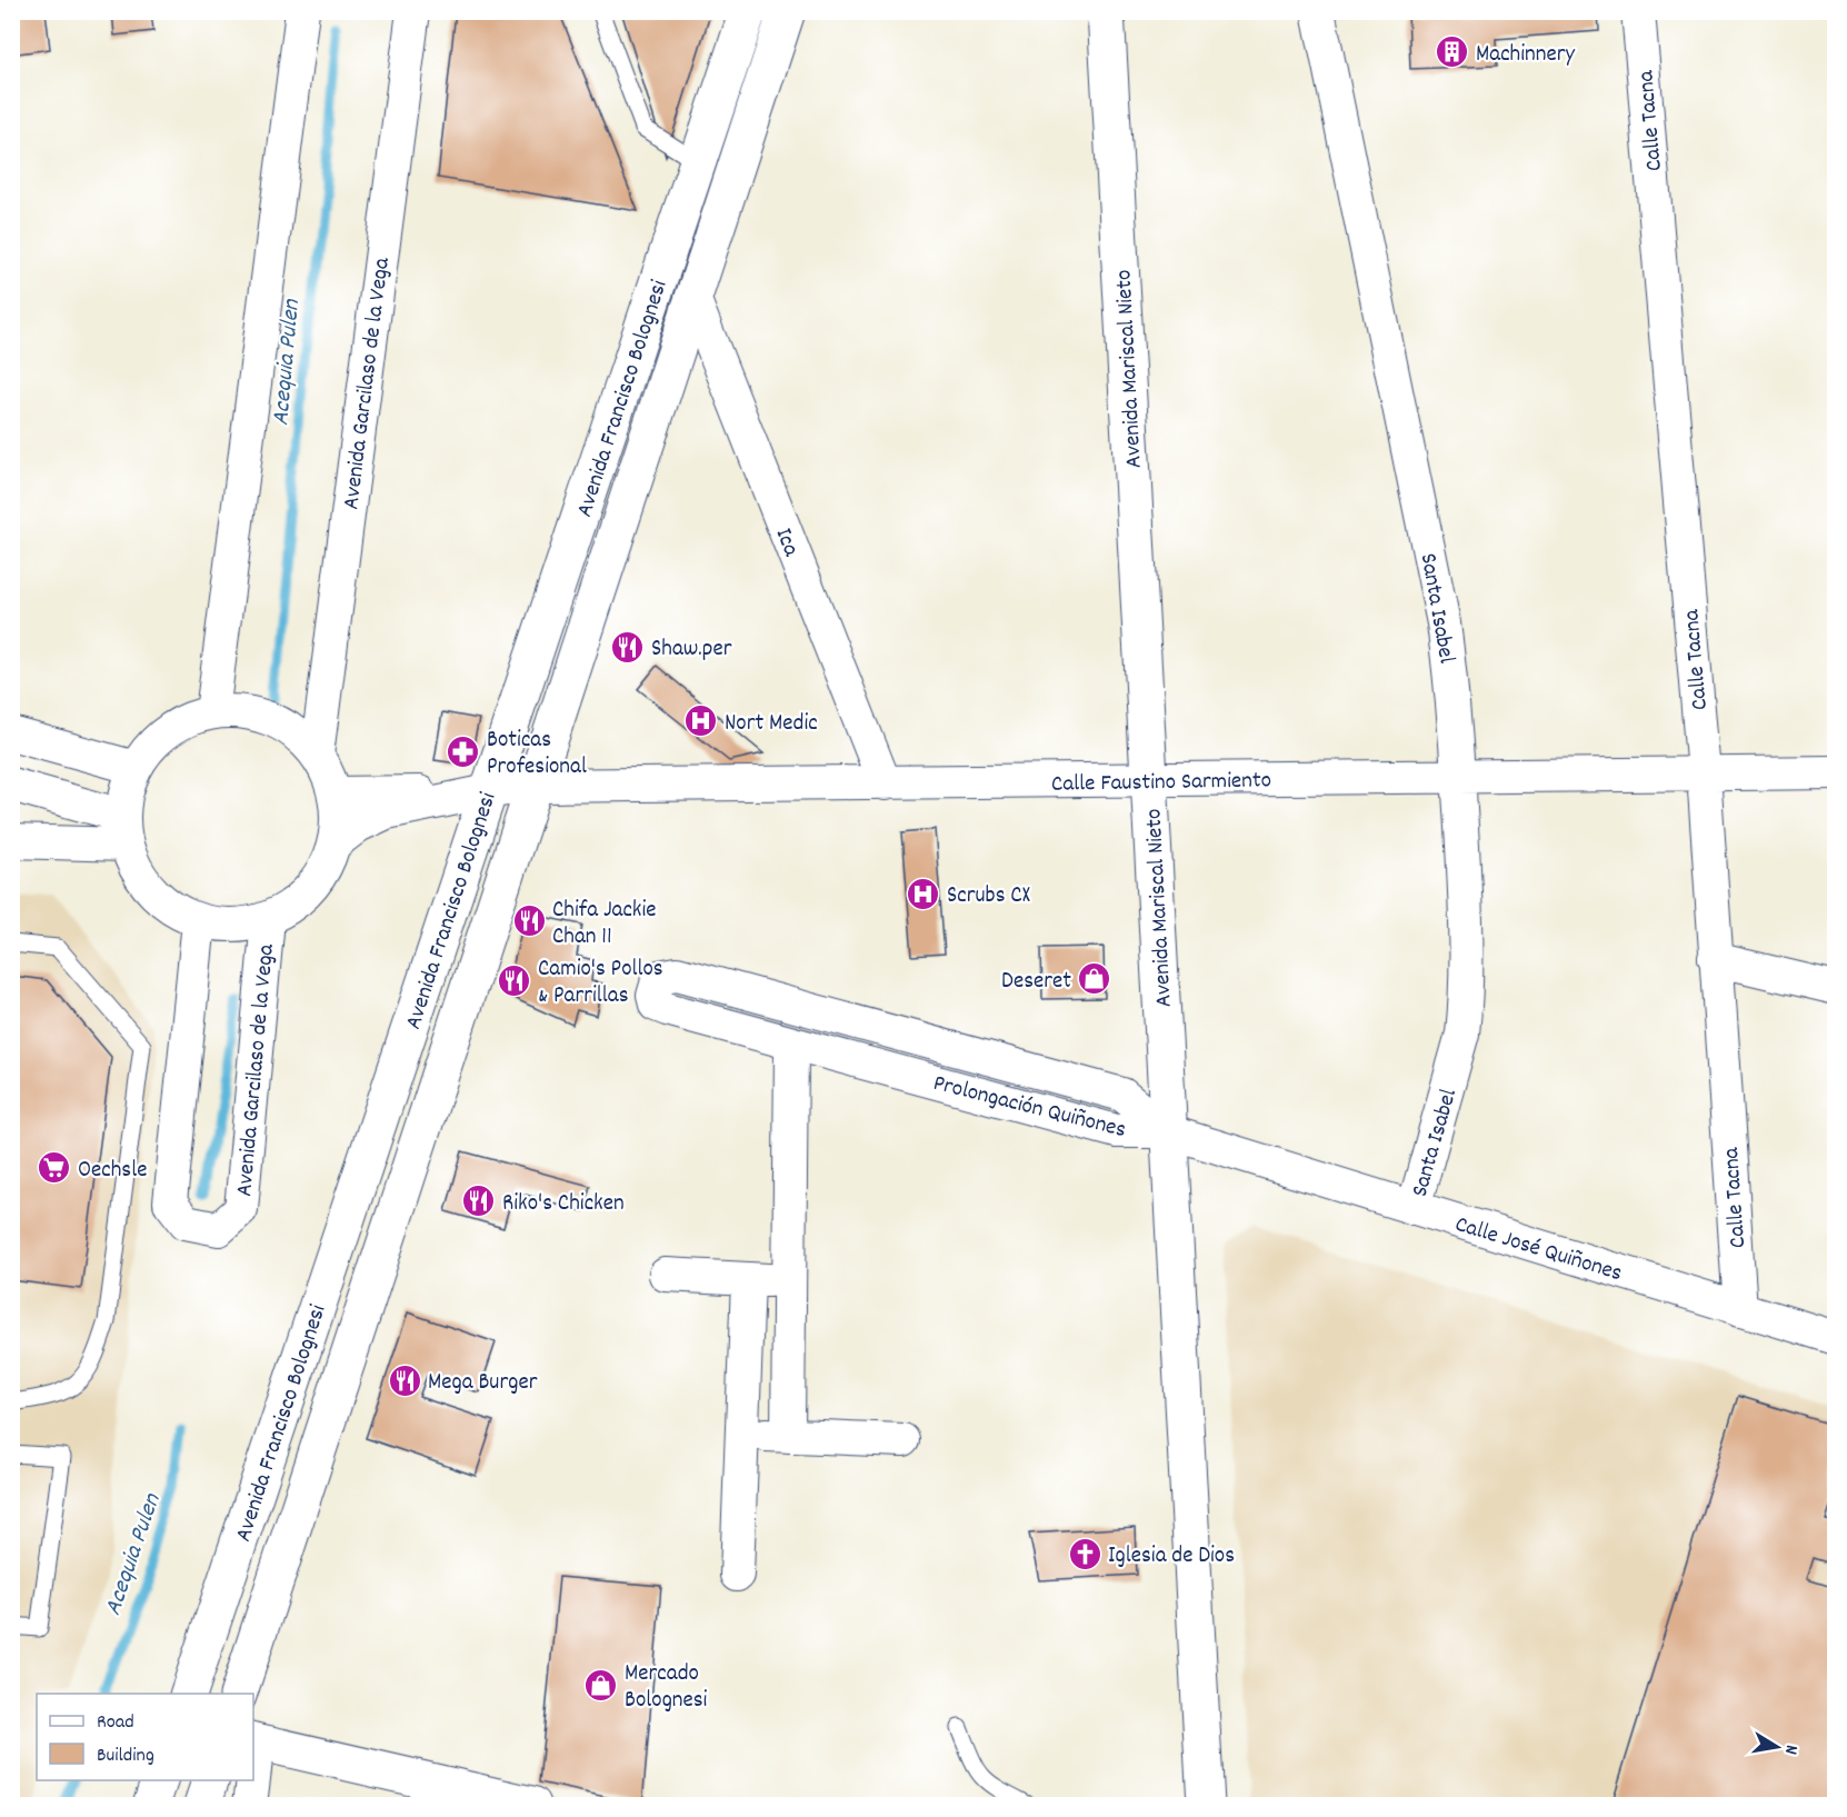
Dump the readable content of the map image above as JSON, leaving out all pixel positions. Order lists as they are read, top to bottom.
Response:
{
  "streets": {
    "main road": ["Avenida Mariscal Nieto", "Avenida Francisco Bolognesi"],
    "street": [
      "Calle Tacna",
      "Avenida Garcilaso de la Vega",
      "Ica",
      "Santa Isabel",
      "Calle Faustino Sarmiento",
      "Prolongación Quiñones",
      "Calle José Quiñones"
    ]
  },
  "crossings": [
    ["Calle Tacna", "Calle Faustino Sarmiento"],
    ["Calle Tacna", "Calle José Quiñones"],
    ["Avenida Mariscal Nieto", "Calle Faustino Sarmiento"],
    ["Avenida Mariscal Nieto", "Prolongación Quiñones"],
    ["Avenida Mariscal Nieto", "Calle José Quiñones"],
    ["Avenida Garcilaso de la Vega", "Calle Faustino Sarmiento"],
    ["Avenida Francisco Bolognesi", "Ica"],
    ["Avenida Francisco Bolognesi", "Calle Faustino Sarmiento"],
    ["Ica", "Calle Faustino Sarmiento"],
    ["Santa Isabel", "Calle Faustino Sarmiento"],
    ["Santa Isabel", "Calle José Quiñones"],
    ["Prolongación Quiñones", "Calle José Quiñones"]
  ],
  "water": ["Acequia Pulen"],
  "places": {
    "building": ["Machinnery"],
    "restaurant": [
      "Shaw.per",
      "Chifa Jackie Chan 11",
      "Camio's Pollos & Parrillas",
      "Riko's Chicken",
      "Mega Burger"
    ],
    "hospital": ["Nort Medic", "Scrubs CX"],
    "pharmacy": ["Boticas Profesional"],
    "shop": ["Deseret", "Mercado Bolognesi"],
    "supermarket": ["Oechsle"],
    "church": ["Iglesia de Dios"]
  },
  "legend": ["Road", "Building"],
  "north": "right"
}
